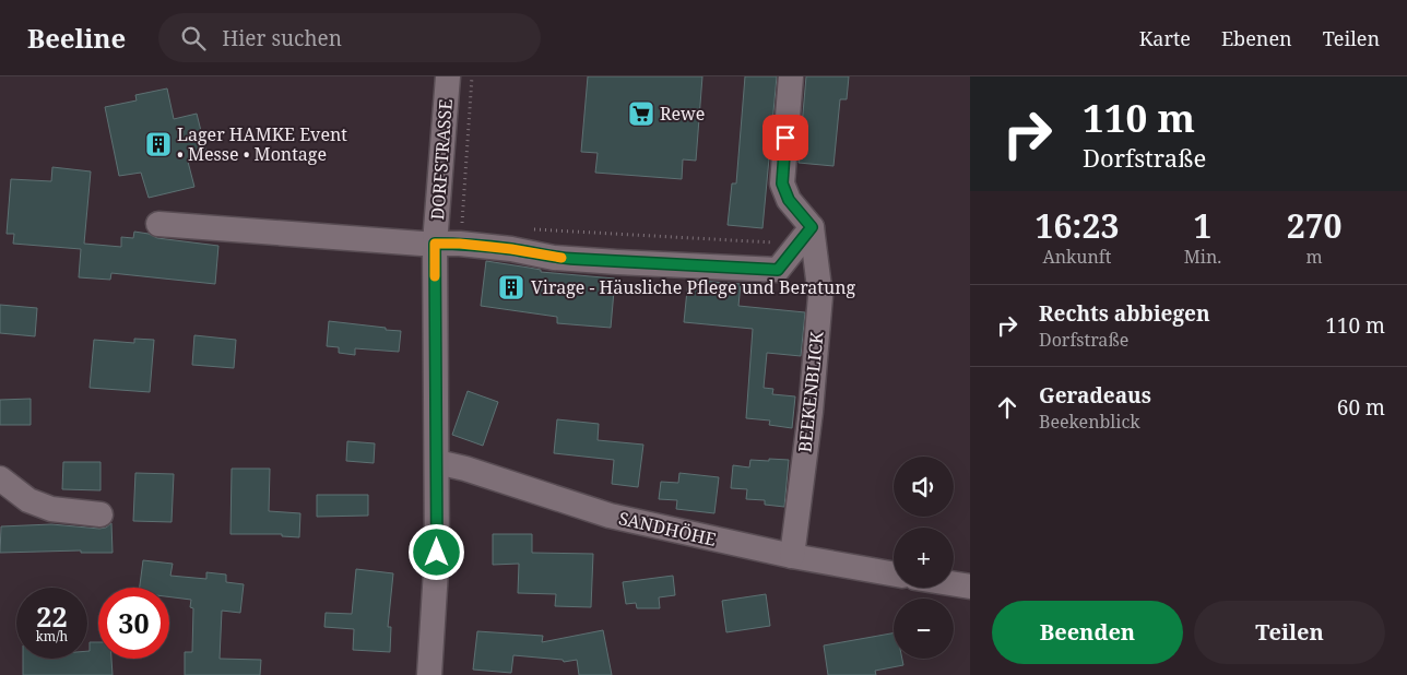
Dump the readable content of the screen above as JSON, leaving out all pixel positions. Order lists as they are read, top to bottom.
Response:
{
  "streets": {
    "street": ["DORFSTRASSE", "BEEKENBLICK", "SANDHÖHE"]
  },
  "crossings": [
    ["DORFSTRASSE", "BEEKENBLICK"],
    ["DORFSTRASSE", "SANDHÖHE"],
    ["BEEKENBLICK", "SANDHÖHE"]
  ],
  "places": {
    "supermarket": ["Rewe"],
    "building": ["Lager HAMKE Event • Messe • Montage", "Virage - Häusliche Pflege und Beratung"]
  },
  "page": {
    "header": "Beeline",
    "search": "Hier suchen",
    "nav": ["Karte", "Ebenen", "Teilen"],
    "turn": ["110 m", "Dorfstraße"],
    "eta": [
      "16:23",
      "Ankunft",
      "1",
      "Min.",
      "270",
      "m"
    ],
    "list": [
      {
        "name": "Rechts abbiegen",
        "note": "Dorfstraße",
        "value": "110 m"
      },
      {
        "name": "Geradeaus",
        "note": "Beekenblick",
        "value": "60 m"
      }
    ],
    "map_buttons": ["+", "−"],
    "speed": "22 km/h",
    "limit": "30",
    "buttons": ["Beenden", "Teilen"]
  }
}
